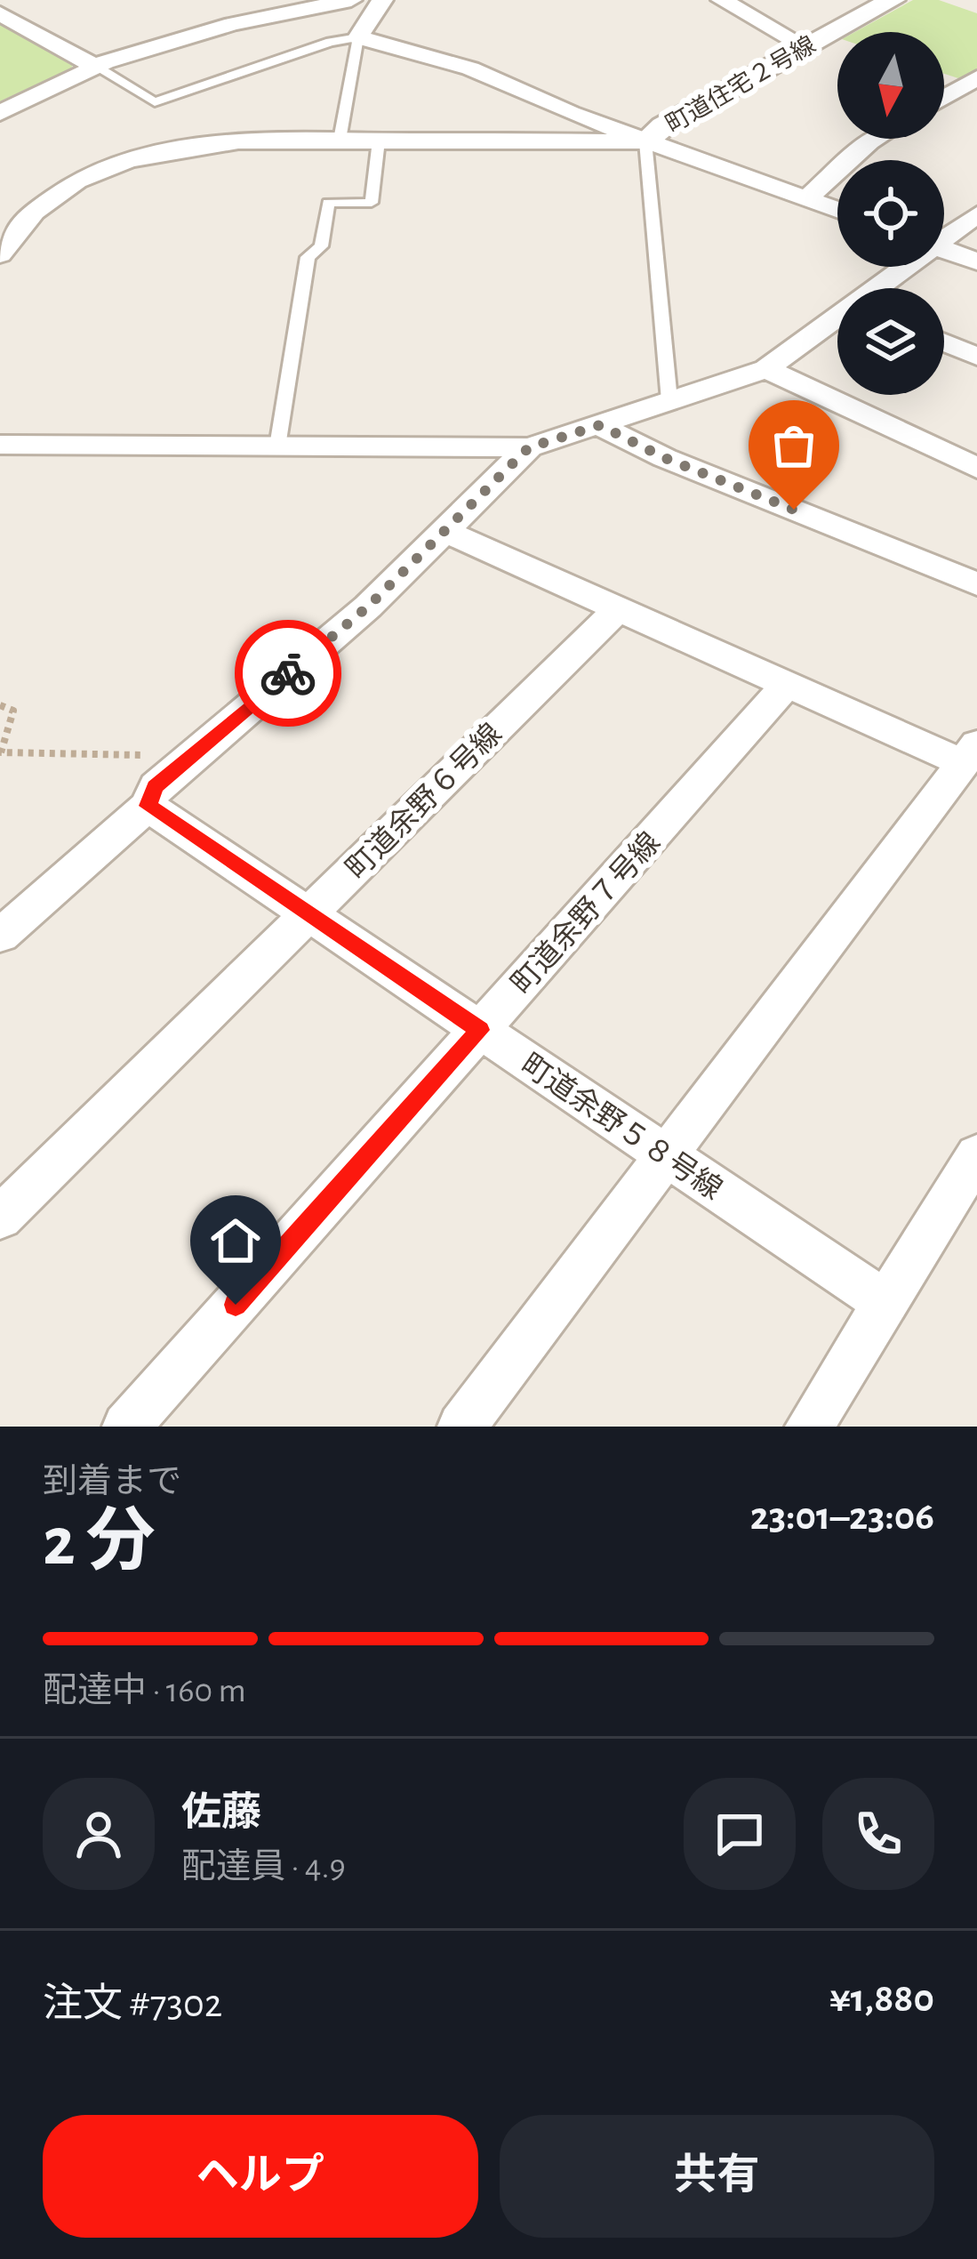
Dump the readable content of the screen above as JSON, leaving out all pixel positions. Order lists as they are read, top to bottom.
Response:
{
  "streets": {
    "street": [
      "町道住宅２号線",
      "町道余野６号線",
      "町道余野７号線",
      "町道余野５８号線"
    ]
  },
  "crossings": [
    ["町道余野６号線", "町道余野５８号線"],
    ["町道余野７号線", "町道余野５８号線"]
  ],
  "north": "bottom",
  "page": {
    "heading": ["2 分", "到着まで", "23:01–23:06"],
    "panel": [
      "佐藤",
      "配達員 · 4.9",
      "注文 #7302",
      "¥1,880"
    ],
    "bar": "配達中 · 160 m",
    "buttons": ["ヘルプ", "共有"]
  }
}
